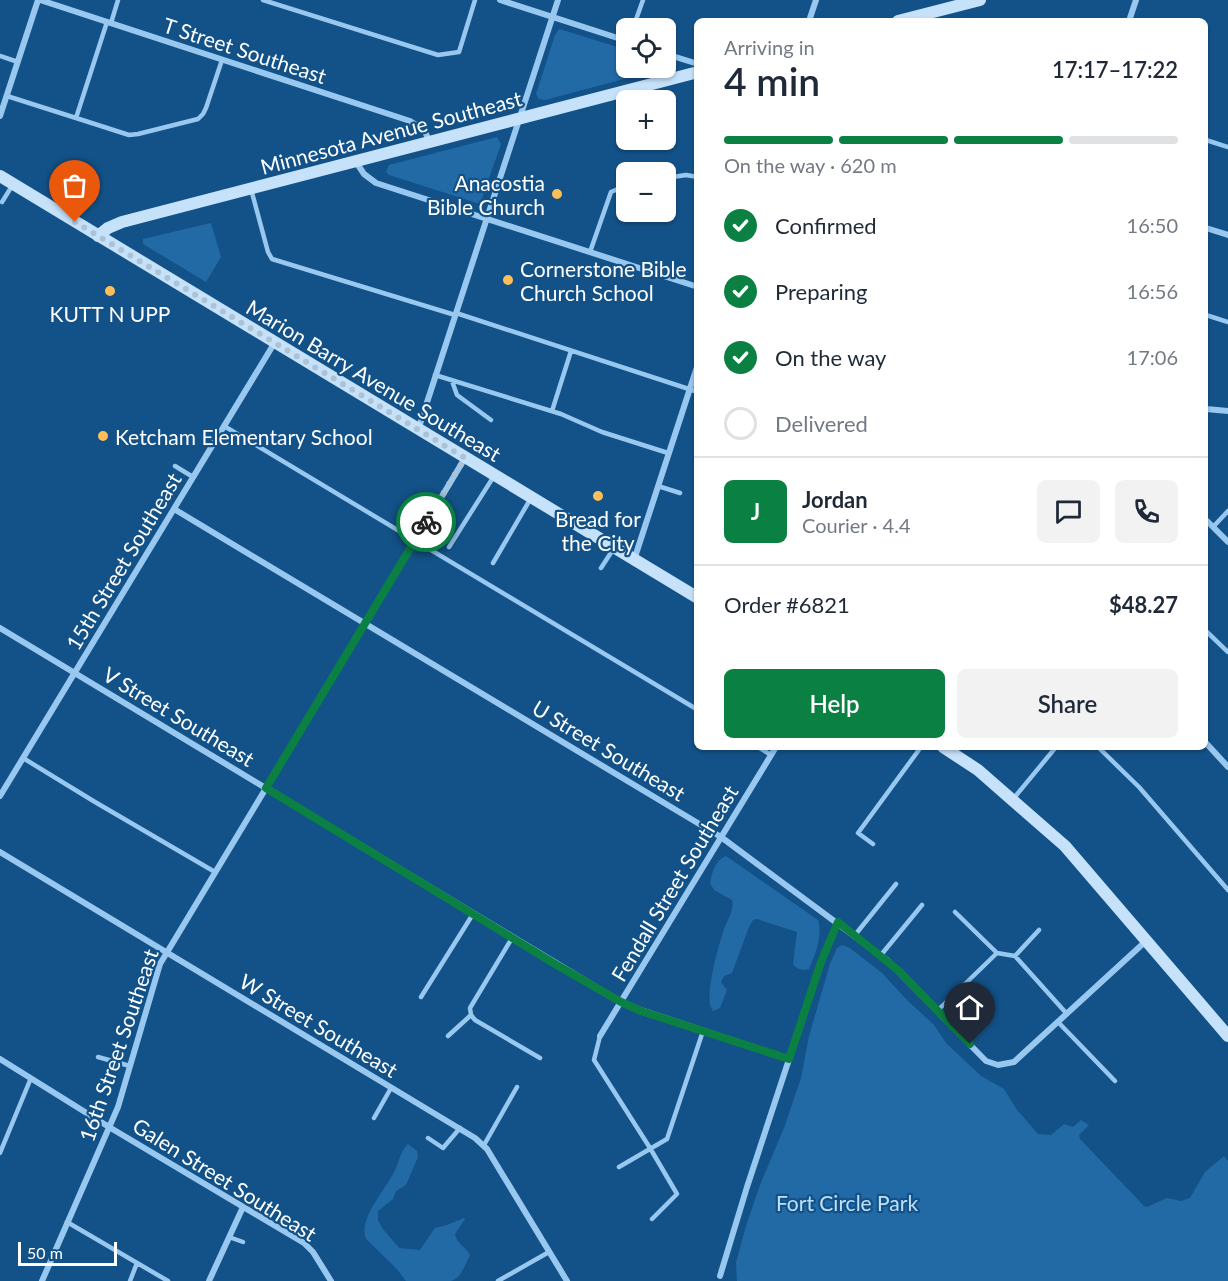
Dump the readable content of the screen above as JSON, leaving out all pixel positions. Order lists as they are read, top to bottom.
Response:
{
  "streets": {
    "main road": ["Minnesota Avenue Southeast", "Marion Barry Avenue Southeast"],
    "street": [
      "T Street Southeast",
      "15th Street Southeast",
      "V Street Southeast",
      "U Street Southeast",
      "Fendall Street Southeast",
      "W Street Southeast",
      "16th Street Southeast",
      "Galen Street Southeast"
    ]
  },
  "crossings": [
    ["T Street Southeast", "Minnesota Avenue Southeast"],
    ["Minnesota Avenue Southeast", "Marion Barry Avenue Southeast"],
    ["Marion Barry Avenue Southeast", "15th Street Southeast"],
    ["Marion Barry Avenue Southeast", "16th Street Southeast"],
    ["15th Street Southeast", "V Street Southeast"],
    ["15th Street Southeast", "U Street Southeast"],
    ["V Street Southeast", "Fendall Street Southeast"],
    ["V Street Southeast", "16th Street Southeast"],
    ["U Street Southeast", "Fendall Street Southeast"],
    ["U Street Southeast", "16th Street Southeast"],
    ["W Street Southeast", "16th Street Southeast"],
    ["16th Street Southeast", "Galen Street Southeast"]
  ],
  "parks": ["Fort Circle Park"],
  "places": [
    "Anacostia Bible Church",
    "Cornerstone Bible Church School",
    "KUTT N UPP",
    "Ketcham Elementary School",
    "Bread for the City"
  ],
  "scale_bar": "50 m",
  "page": {
    "map_buttons": ["+", "−"],
    "heading": ["4 min", "Arriving in", "17:17–17:22"],
    "panel": [
      "Jordan",
      "Courier · 4.4",
      "Order #6821",
      "$48.27"
    ],
    "bar": "On the way · 620 m",
    "list": [
      ["Confirmed", "16:50"],
      ["Preparing", "16:56"],
      ["On the way", "17:06"],
      "Delivered"
    ],
    "round": "J",
    "buttons": ["Help", "Share"],
    "scale": "50 m"
  }
}
